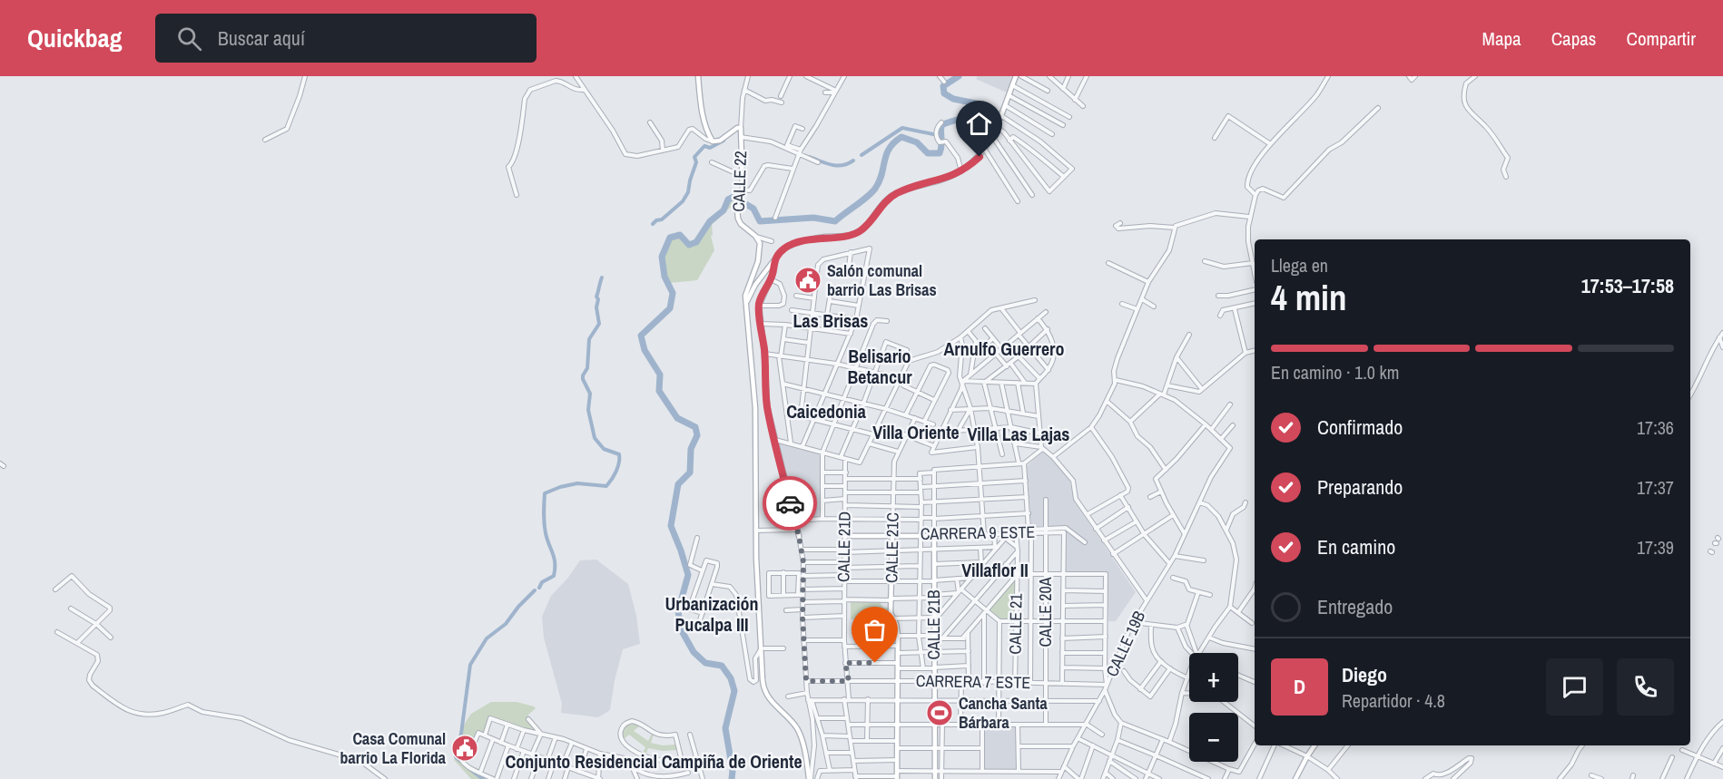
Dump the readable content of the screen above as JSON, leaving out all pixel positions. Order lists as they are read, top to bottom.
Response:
{
  "streets": {
    "street": [
      "CALLE 22",
      "CARRERA 9 ESTE",
      "CALLE 21D",
      "CALLE 21C",
      "CALLE 20A",
      "CALLE 21",
      "CALLE 21B",
      "CALLE 19B",
      "CARRERA 7 ESTE"
    ]
  },
  "crossings": [
    ["CARRERA 9 ESTE", "CALLE 21D"],
    ["CARRERA 9 ESTE", "CALLE 21C"],
    ["CARRERA 9 ESTE", "CALLE 20A"],
    ["CARRERA 9 ESTE", "CALLE 21"],
    ["CARRERA 9 ESTE", "CALLE 21B"],
    ["CALLE 21D", "CARRERA 7 ESTE"],
    ["CALLE 20A", "CARRERA 7 ESTE"],
    ["CALLE 21", "CARRERA 7 ESTE"],
    ["CALLE 21B", "CARRERA 7 ESTE"],
    ["CALLE 19B", "CARRERA 7 ESTE"]
  ],
  "districts": [
    "Las Brisas",
    "Arnulfo Guerrero",
    "Belisario Betancur",
    "Caicedonia",
    "Villa Oriente",
    "Villa Las Lajas",
    "Villaflor II",
    "Urbanización Pucalpa III",
    "Conjunto Residencial Campiña de Oriente"
  ],
  "places": {
    "public building": ["Salón comunal barrio Las Brisas", "Casa Comunal barrio La Florida"],
    "sports": ["Cancha Santa Bárbara"]
  },
  "page": {
    "header": "Quickbag",
    "search": "Buscar aquí",
    "nav": ["Mapa", "Capas", "Compartir"],
    "heading": ["4 min", "Llega en", "17:53–17:58"],
    "panel": ["Diego", "Repartidor · 4.8"],
    "bar": "En camino · 1.0 km",
    "list": [
      ["Confirmado", "17:36"],
      ["Preparando", "17:37"],
      ["En camino", "17:39"],
      "Entregado"
    ],
    "map_buttons": ["+", "−"],
    "round": "D"
  }
}
